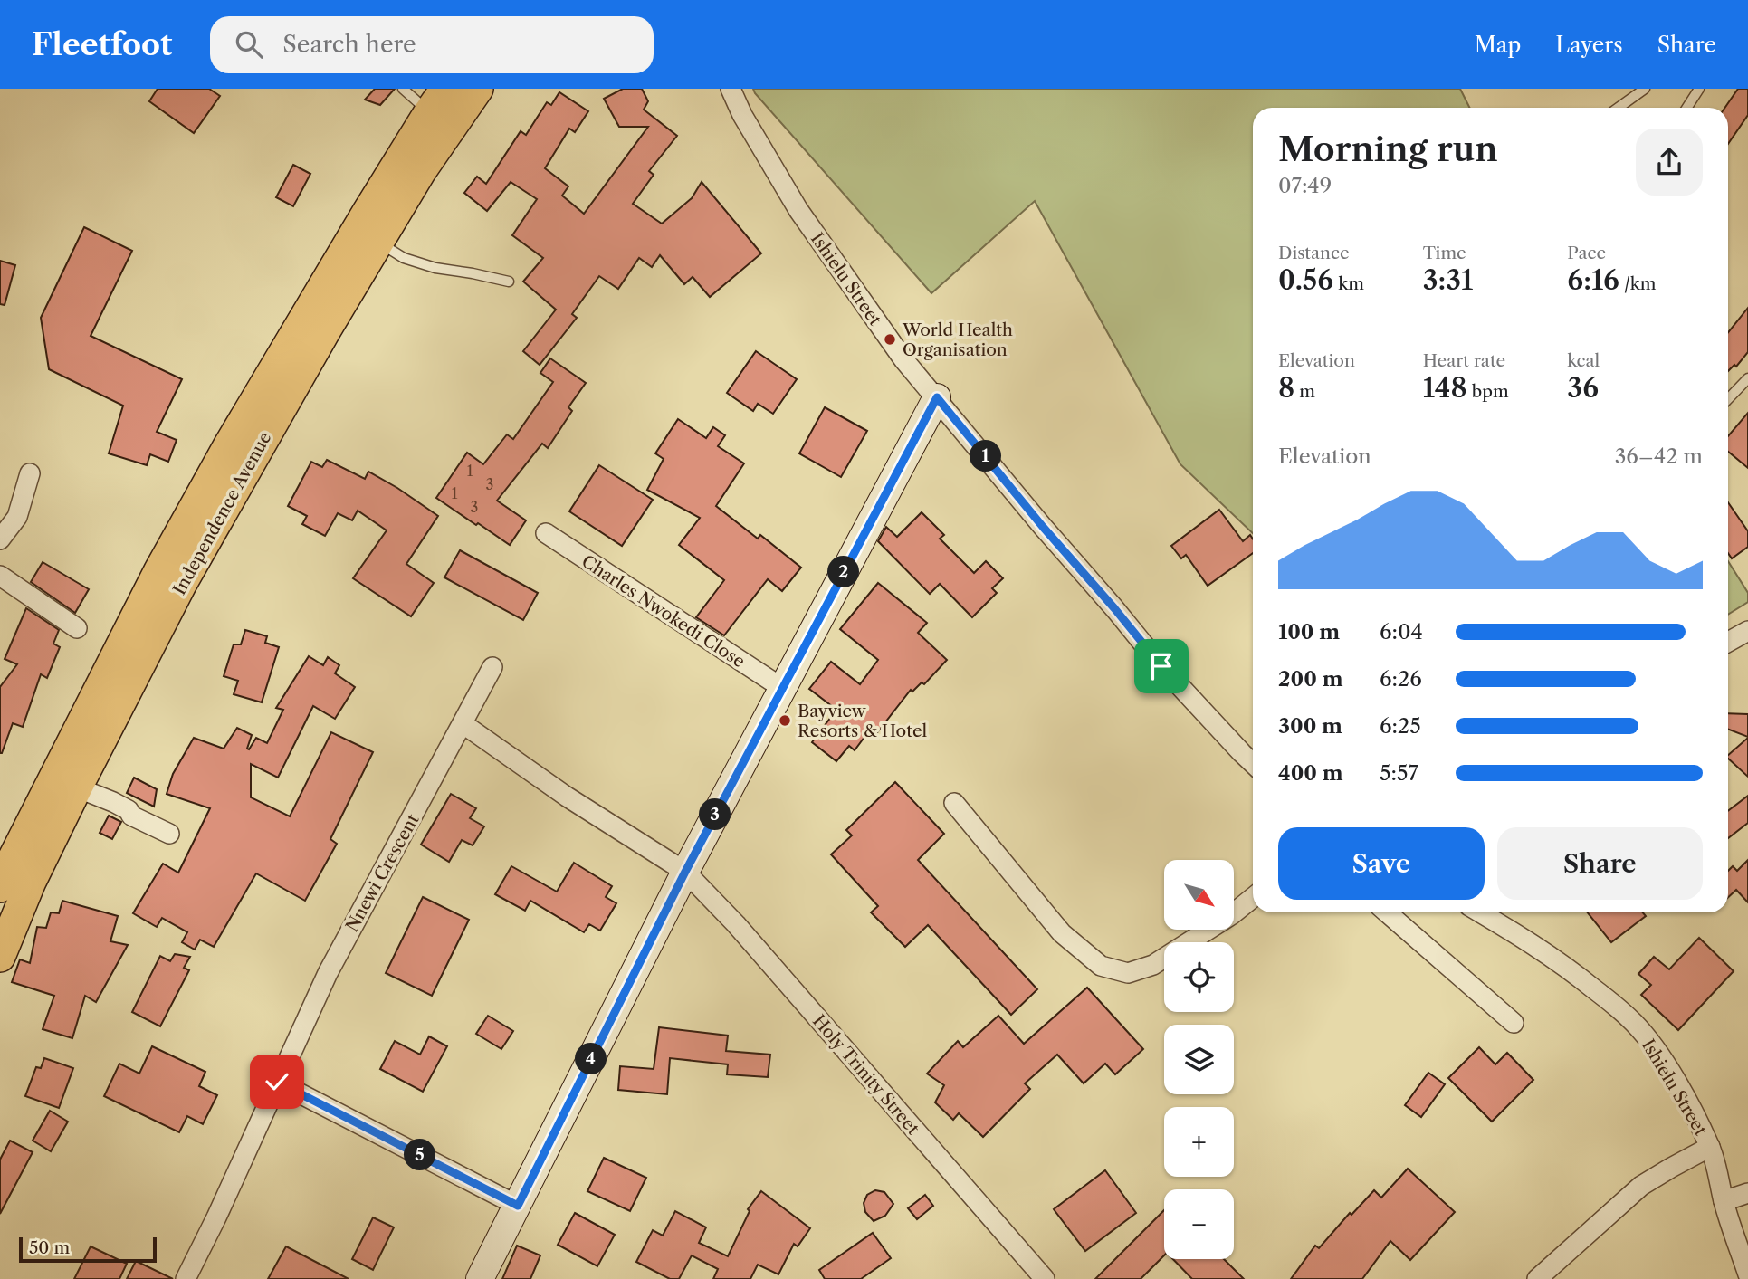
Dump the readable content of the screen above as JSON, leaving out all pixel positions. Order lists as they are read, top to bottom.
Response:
{
  "streets": {
    "main road": ["Independence Avenue"],
    "street": [
      "Ishielu Street",
      "Charles Nwokedi Close",
      "Nnewi Crescent",
      "Holy Trinity Street"
    ]
  },
  "crossings": [
    ["Nnewi Crescent", "Holy Trinity Street"]
  ],
  "places": ["World Health Organisation", "Bayview Resorts & Hotel"],
  "house_numbers": [
    "1",
    "3",
    "1",
    "3"
  ],
  "scale_bar": "50 m",
  "north": "bottom right",
  "page": {
    "header": "Fleetfoot",
    "search": "Search here",
    "nav": ["Map", "Layers", "Share"],
    "heading": ["Morning run", "07:49"],
    "stats": [
      ["Distance", "0.56 km"],
      ["Time", "3:31"],
      ["Pace", "6:16 /km"],
      ["Elevation", "8 m"],
      ["Heart rate", "148 bpm"],
      ["kcal", "36"]
    ],
    "chart": ["Elevation", "36–42 m"],
    "pins": [
      "1",
      "2",
      "3",
      "4",
      "5"
    ],
    "list": [
      {
        "name": "100 m",
        "note": "6:04"
      },
      {
        "name": "200 m",
        "note": "6:26"
      },
      {
        "name": "300 m",
        "note": "6:25"
      },
      {
        "name": "400 m",
        "note": "5:57"
      }
    ],
    "buttons": ["Save", "Share"],
    "map_buttons": ["+", "−"],
    "scale": "50 m"
  }
}
